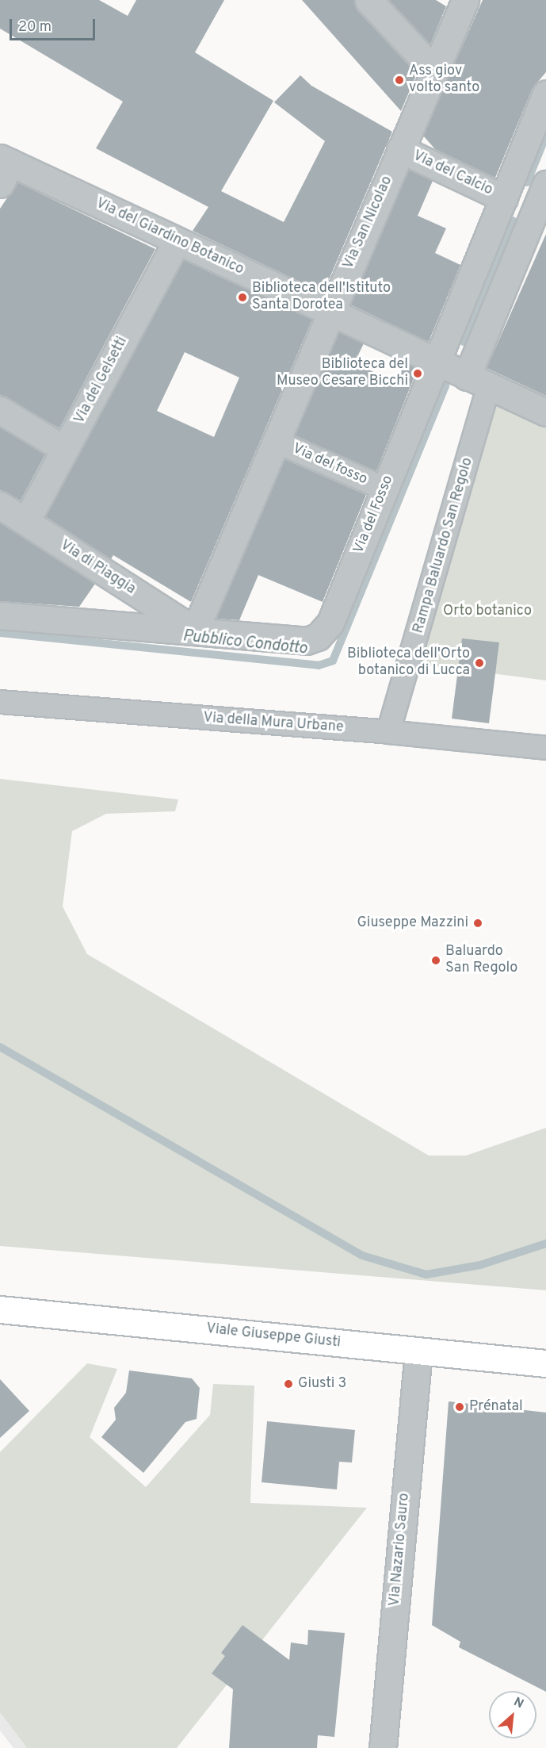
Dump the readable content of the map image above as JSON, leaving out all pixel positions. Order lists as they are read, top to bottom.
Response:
{
  "streets": {
    "main road": ["Viale Giuseppe Giusti"],
    "street": [
      "Via del Calcio",
      "Via San Nicolao",
      "Via del Giardino Botanico",
      "Via dei Gelsetti",
      "Via del fosso",
      "Via del Fosso",
      "Rampa Baluardo San Regolo",
      "Via di Piaggia",
      "Via della Mura Urbane",
      "Via Nazario Sauro"
    ]
  },
  "crossings": [
    ["Via del Calcio", "Via San Nicolao"],
    ["Via del Calcio", "Via del Fosso"],
    ["Via San Nicolao", "Via del Giardino Botanico"],
    ["Via San Nicolao", "Via del fosso"],
    ["Via San Nicolao", "Via del Fosso"],
    ["Via San Nicolao", "Via di Piaggia"],
    ["Via del Giardino Botanico", "Via dei Gelsetti"],
    ["Via del Giardino Botanico", "Via del Fosso"],
    ["Via del Giardino Botanico", "Rampa Baluardo San Regolo"],
    ["Via dei Gelsetti", "Via di Piaggia"],
    ["Via del fosso", "Via del Fosso"],
    ["Via del Fosso", "Rampa Baluardo San Regolo"],
    ["Via del Fosso", "Via di Piaggia"],
    ["Rampa Baluardo San Regolo", "Via della Mura Urbane"],
    ["Viale Giuseppe Giusti", "Via Nazario Sauro"]
  ],
  "water": ["Pubblico Condotto"],
  "parks": ["Orto botanico"],
  "places": [
    "Ass giov volto santo",
    "Biblioteca dell'Istituto Santa Dorotea",
    "Biblioteca del Museo Cesare Bicchi",
    "Biblioteca dell'Orto botanico di Lucca",
    "Giuseppe Mazzini",
    "Baluardo San Regolo",
    "Giusti 3",
    "Prénatal"
  ],
  "scale_bar": "20 m",
  "north": "top right"
}
